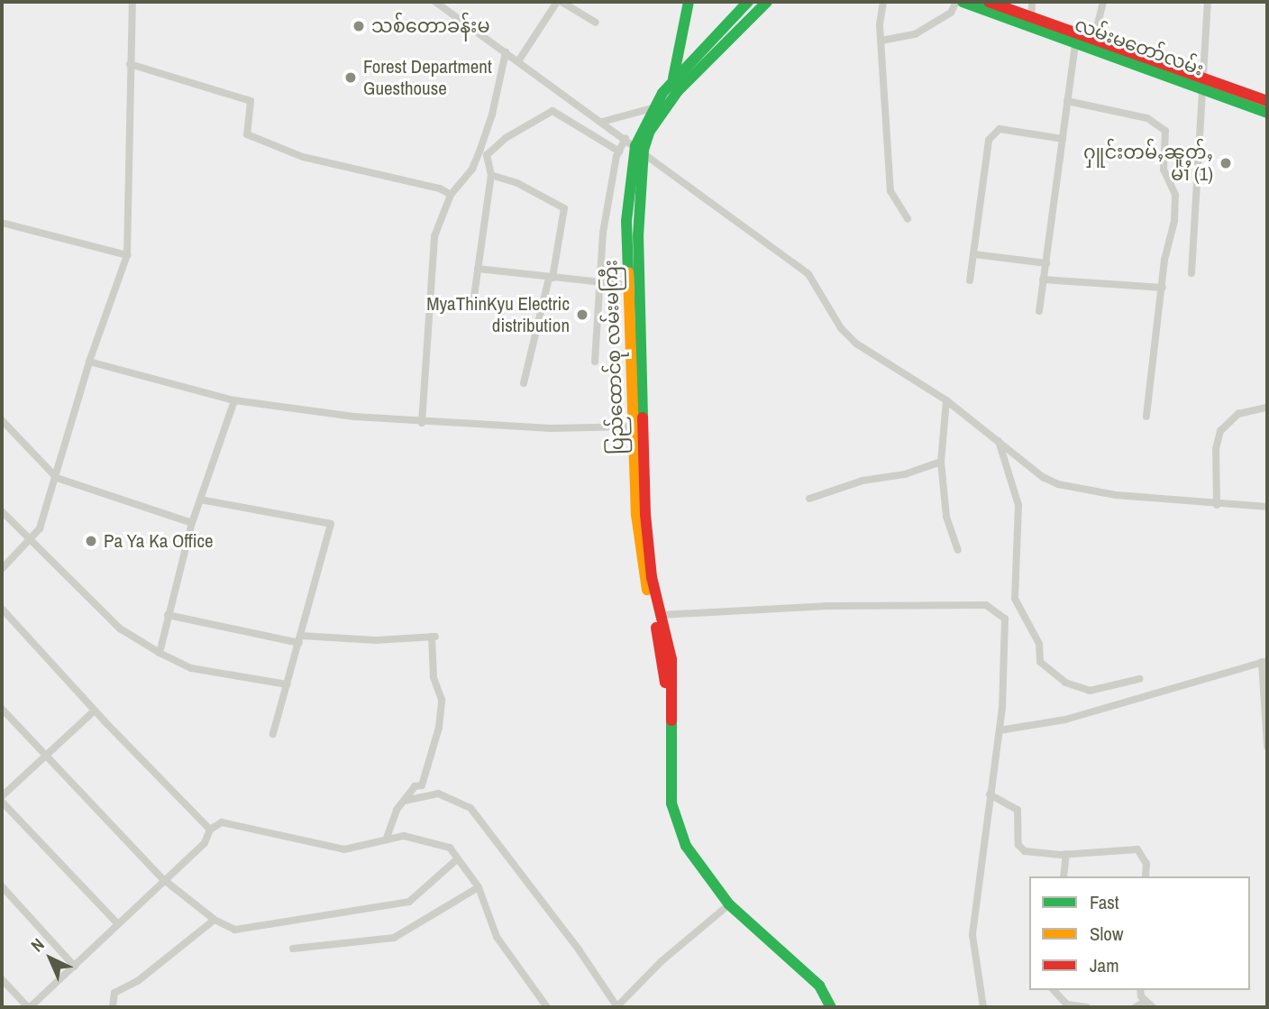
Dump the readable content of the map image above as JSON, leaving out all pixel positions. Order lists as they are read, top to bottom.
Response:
{
  "streets": {
    "main road": ["လမ်းမတော်လမ်း", "ပြည်ထောင်စု လမ်းမကြီး"]
  },
  "places": [
    "သစ်တောခန်းမ",
    "Forest Department Guesthouse",
    "ႁူင်းတမ်ႇၼူတ်ႇ မၢႆ (1)",
    "MyaThinKyu Electric distribution",
    "Pa Ya Ka Office"
  ],
  "legend": ["Fast", "Slow", "Jam"],
  "north": "top left"
}
